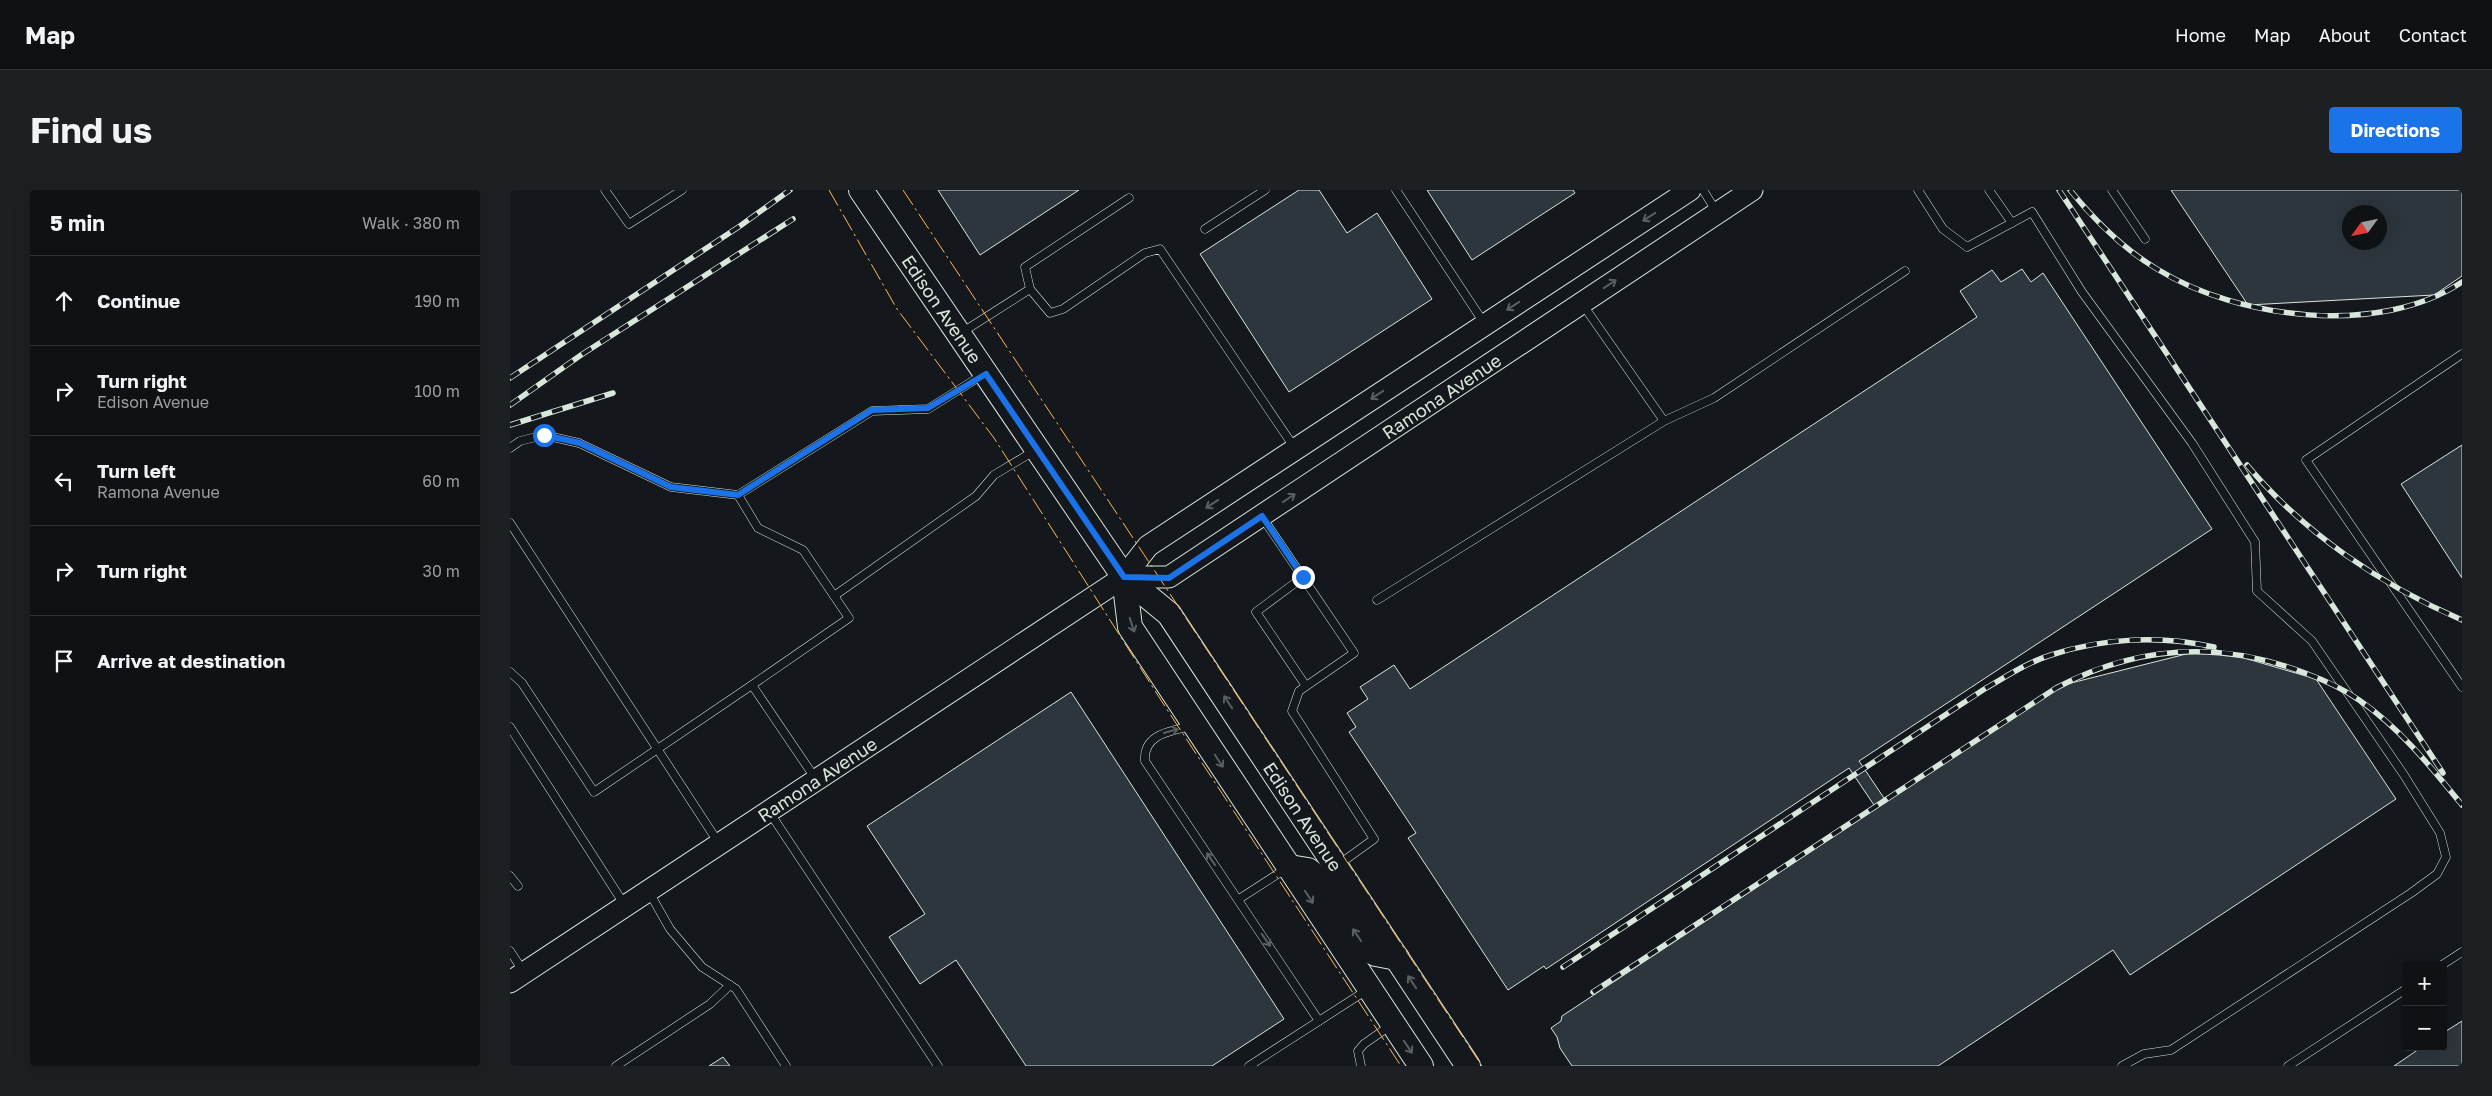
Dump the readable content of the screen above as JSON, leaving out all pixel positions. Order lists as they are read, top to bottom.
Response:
{
  "streets": {
    "main road": ["Edison Avenue", "Ramona Avenue"]
  },
  "crossings": [
    ["Edison Avenue", "Ramona Avenue"]
  ],
  "north": "bottom left",
  "page": {
    "header": "Map",
    "nav": [
      "Home",
      "Map",
      "About",
      "Contact"
    ],
    "buttons": "Directions",
    "title": "Find us",
    "heading": ["5 min", "Walk · 380 m"],
    "list": [
      ["Continue", "190 m"],
      ["Turn right", "Edison Avenue", "100 m"],
      ["Turn left", "Ramona Avenue", "60 m"],
      ["Turn right", "30 m"],
      "Arrive at destination"
    ],
    "map_buttons": ["+", "−"]
  }
}
